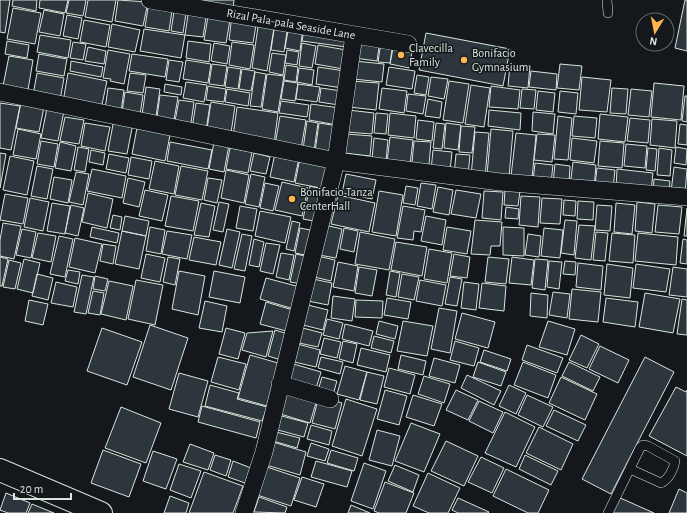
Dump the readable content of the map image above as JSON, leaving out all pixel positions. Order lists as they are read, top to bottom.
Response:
{
  "streets": {
    "street": ["Rizal Pala-pala Seaside Lane"]
  },
  "places": ["Clavecilla Family", "Bonifacio Gymnasium", "Bonifacio Tanza CenterHall"],
  "scale_bar": "20 m",
  "north": "bottom"
}
